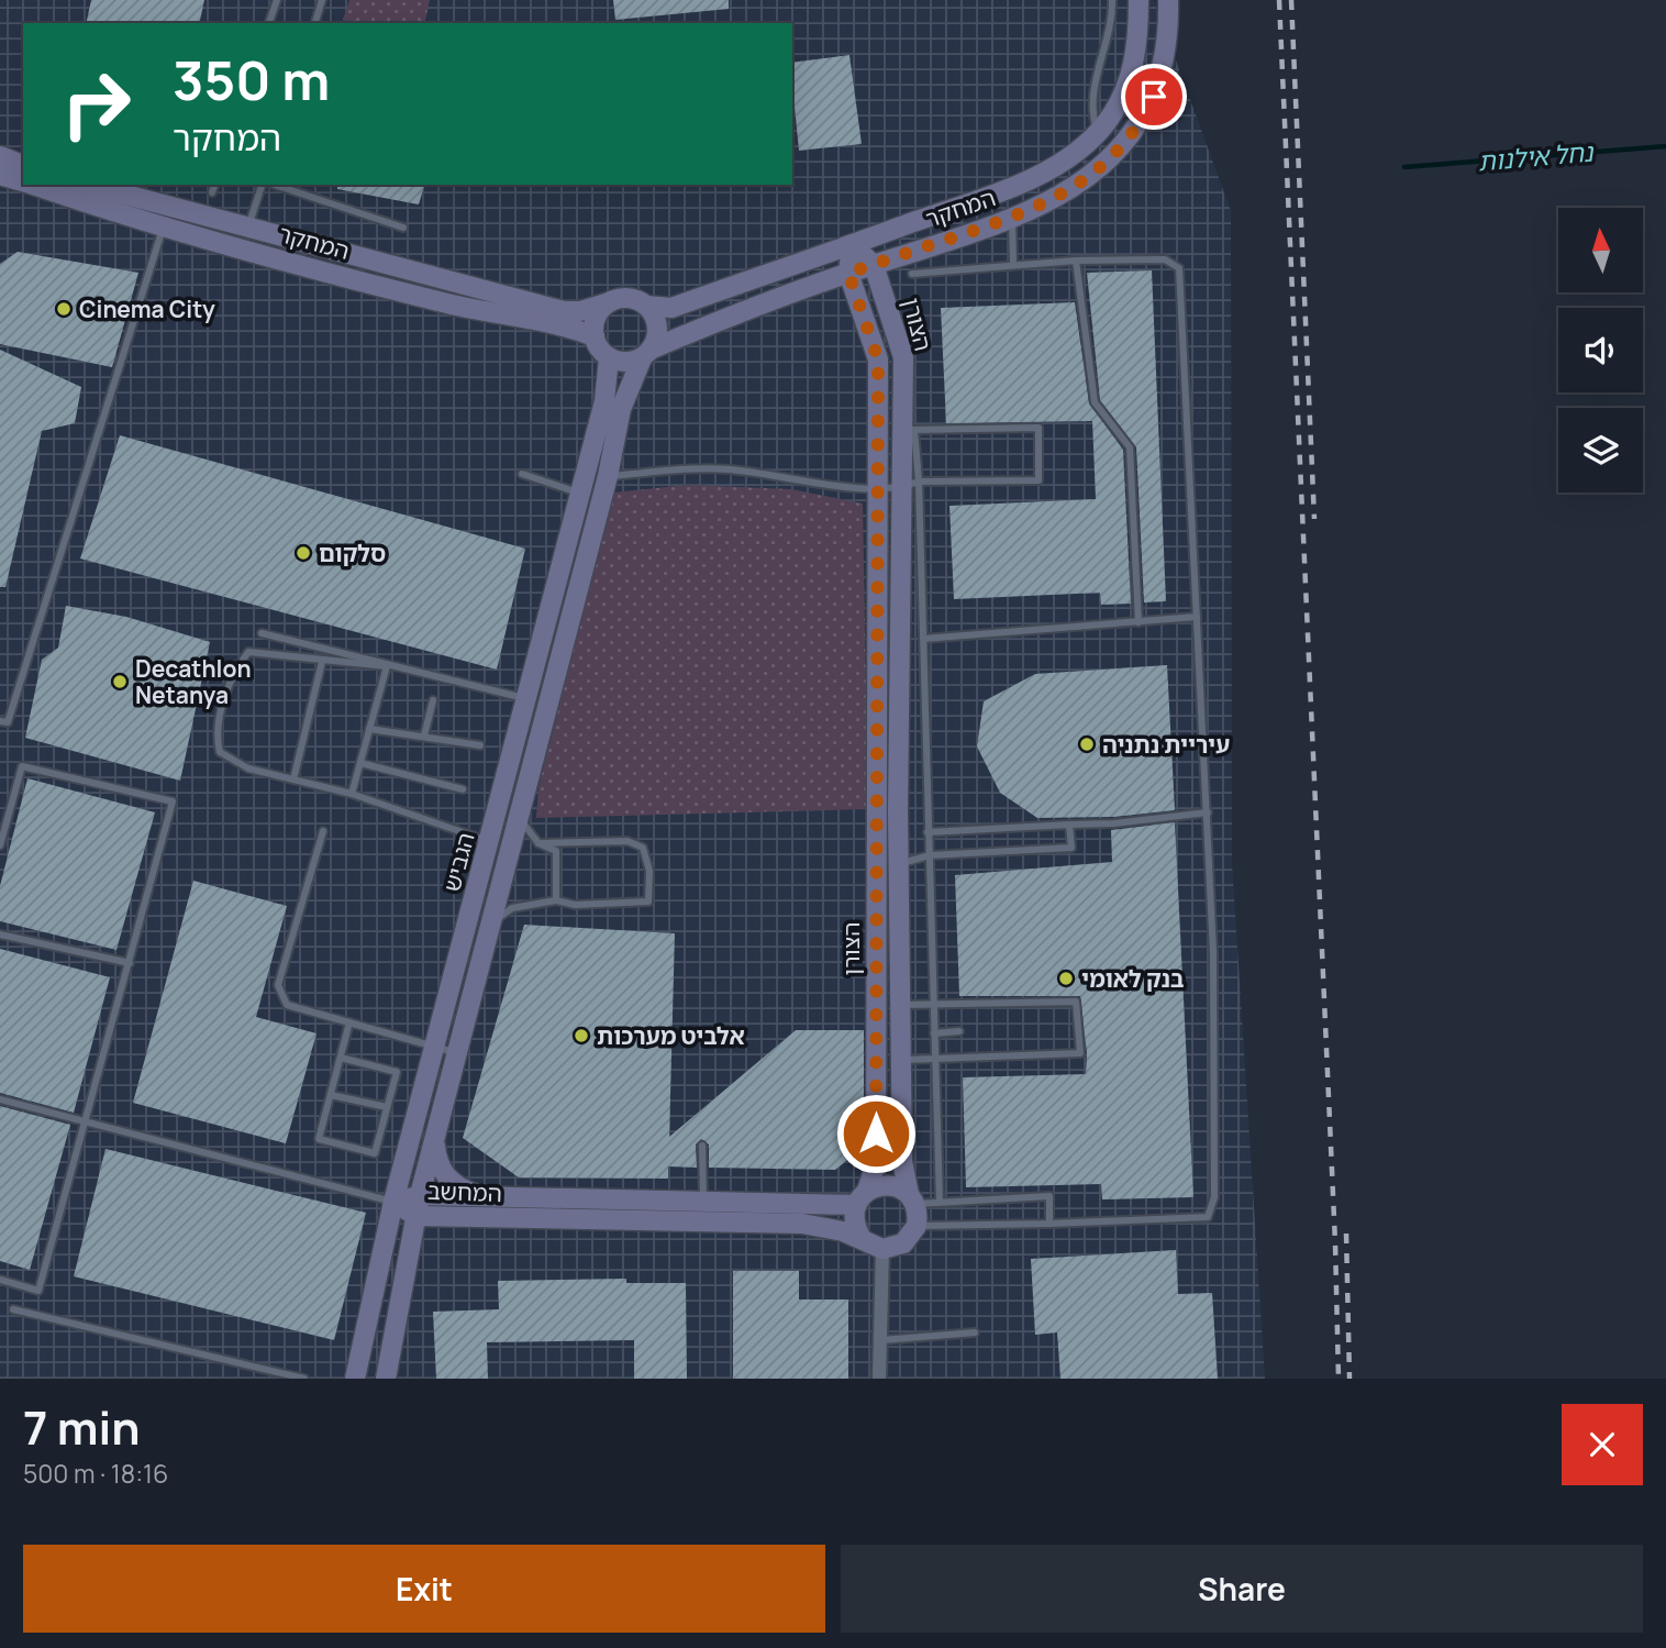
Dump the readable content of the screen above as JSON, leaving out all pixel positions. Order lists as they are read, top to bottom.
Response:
{
  "streets": {
    "street": [
      "המחקר",
      "הצורן",
      "הגביש",
      "המחשב"
    ]
  },
  "crossings": [
    ["המחקר", "הצורן"],
    ["המחקר", "הגביש"],
    ["הצורן", "המחשב"],
    ["הגביש", "המחשב"]
  ],
  "water": ["נחל אילנות"],
  "places": [
    "Cinema City",
    "סלקום",
    "Decathlon Netanya",
    "עיריית נתניה",
    "בנק לאומי",
    "אלביט מערכות"
  ],
  "north": "top",
  "page": {
    "turn": ["350 m", "המחקר"],
    "heading": ["7 min", "500 m · 18:16"],
    "buttons": ["Exit", "Share"]
  }
}
